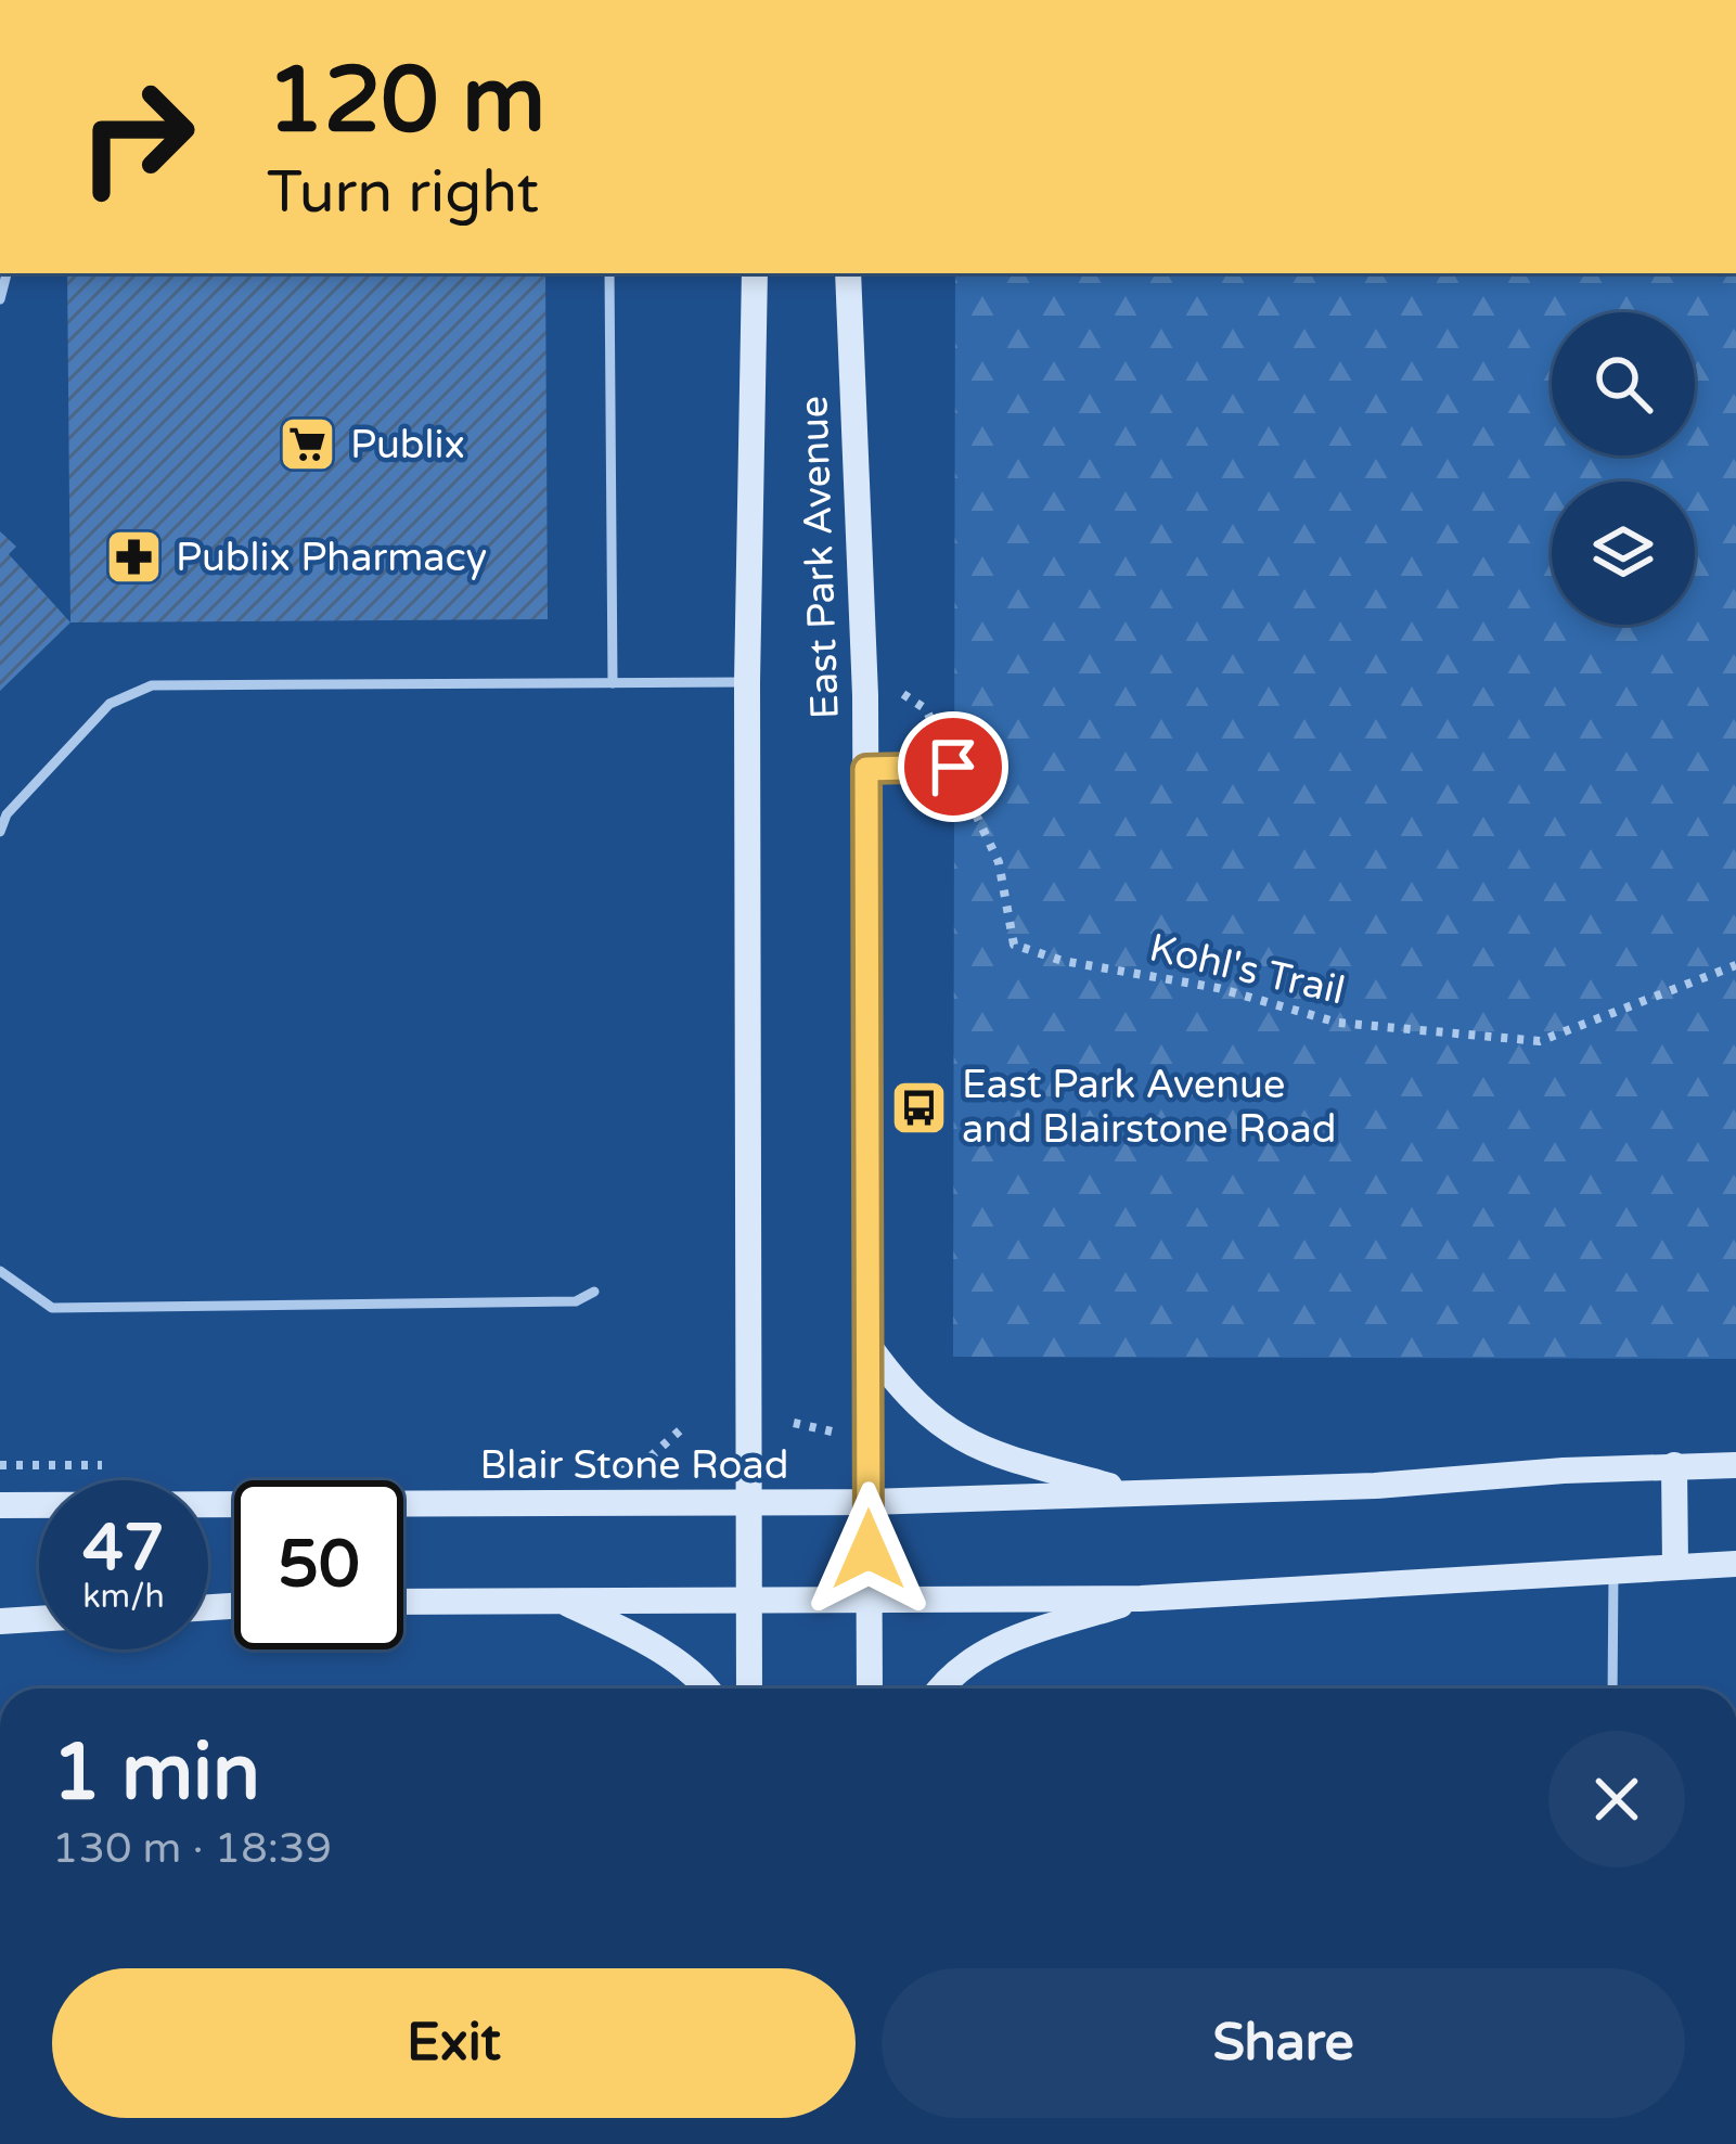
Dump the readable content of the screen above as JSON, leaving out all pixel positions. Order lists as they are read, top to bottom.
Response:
{
  "streets": {
    "main road": ["East Park Avenue", "Blair Stone Road"],
    "path": ["Kohl's Trail"]
  },
  "crossings": [
    ["East Park Avenue", "Blair Stone Road"]
  ],
  "places": {
    "supermarket": ["Publix"],
    "pharmacy": ["Publix Pharmacy"],
    "bus stop": ["East Park Avenue and Blairstone Road"]
  },
  "page": {
    "turn": ["120 m", "Turn right"],
    "speed": "47 km/h",
    "limit": "50",
    "heading": ["1 min", "130 m · 18:39"],
    "buttons": ["Exit", "Share"]
  }
}
